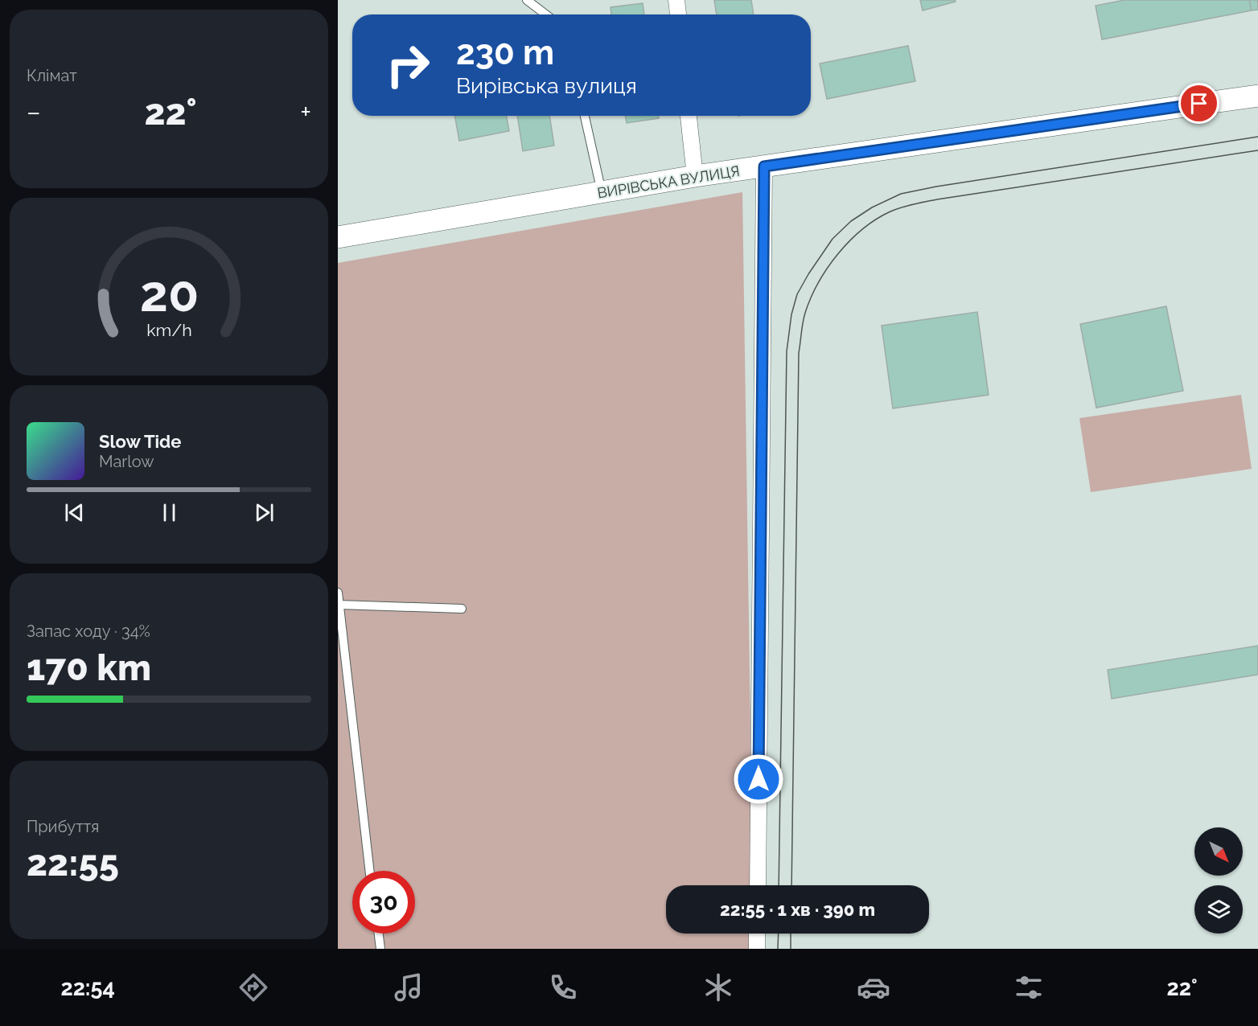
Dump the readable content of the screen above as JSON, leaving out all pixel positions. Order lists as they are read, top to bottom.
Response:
{
  "streets": {
    "main road": ["ВИРІВСЬКА ВУЛИЦЯ"]
  },
  "north": "bottom right",
  "page": {
    "tile": [
      "Клімат",
      ["Запас ходу · 34%", "170 km"],
      ["Прибуття", "22:55"]
    ],
    "turn": ["230 m", "Вирівська вулиця"],
    "heat": ["−", "22°", "+"],
    "song": ["Slow Tide", "Marlow"],
    "limit": "30",
    "trip": "22:55 · 1 хв · 390 m",
    "tabs": ["22:54", "22°"],
    "gauge": ["20", "km/h"]
  }
}
